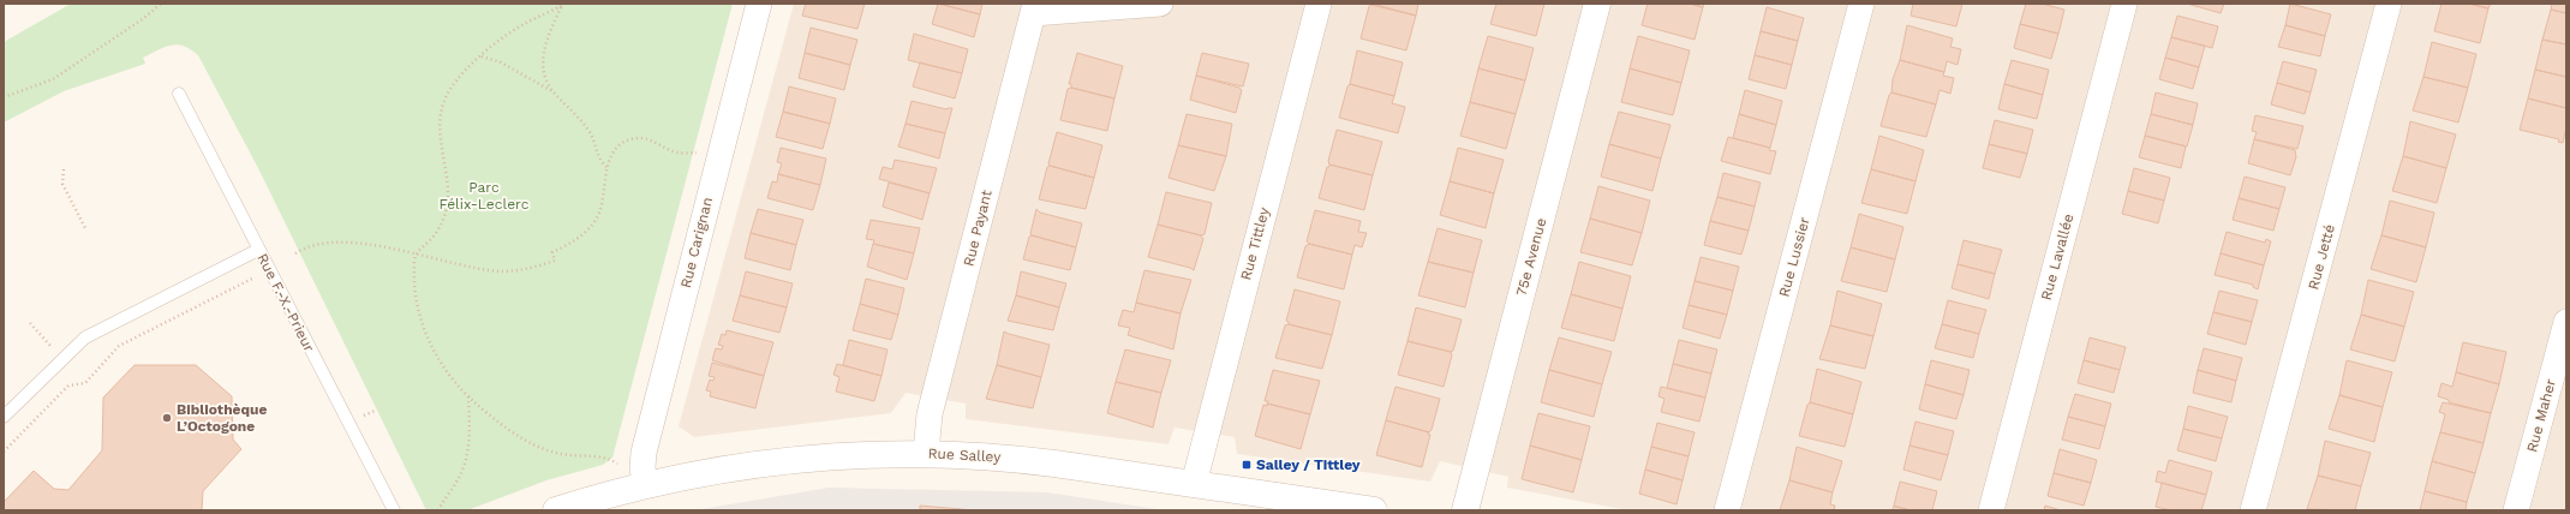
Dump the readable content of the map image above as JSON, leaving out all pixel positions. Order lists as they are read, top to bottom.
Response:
{
  "streets": {
    "street": [
      "Rue Payant",
      "Rue Carignan",
      "Rue Tittley",
      "75e Avenue",
      "Rue Lussier",
      "Rue Lavallée",
      "Rue Jetté",
      "Rue Maher",
      "Rue Salley"
    ],
    "lane": ["Rue F.-X.-Prieur"]
  },
  "crossings": [
    ["Rue Payant", "Rue Salley"],
    ["Rue Carignan", "Rue Salley"],
    ["Rue Tittley", "Rue Salley"]
  ],
  "parks": ["Parc Félix-Leclerc"],
  "places": {
    "other": ["Bibliothèque L’Octogone"],
    "transit": ["Salley / Tittley"]
  }
}
